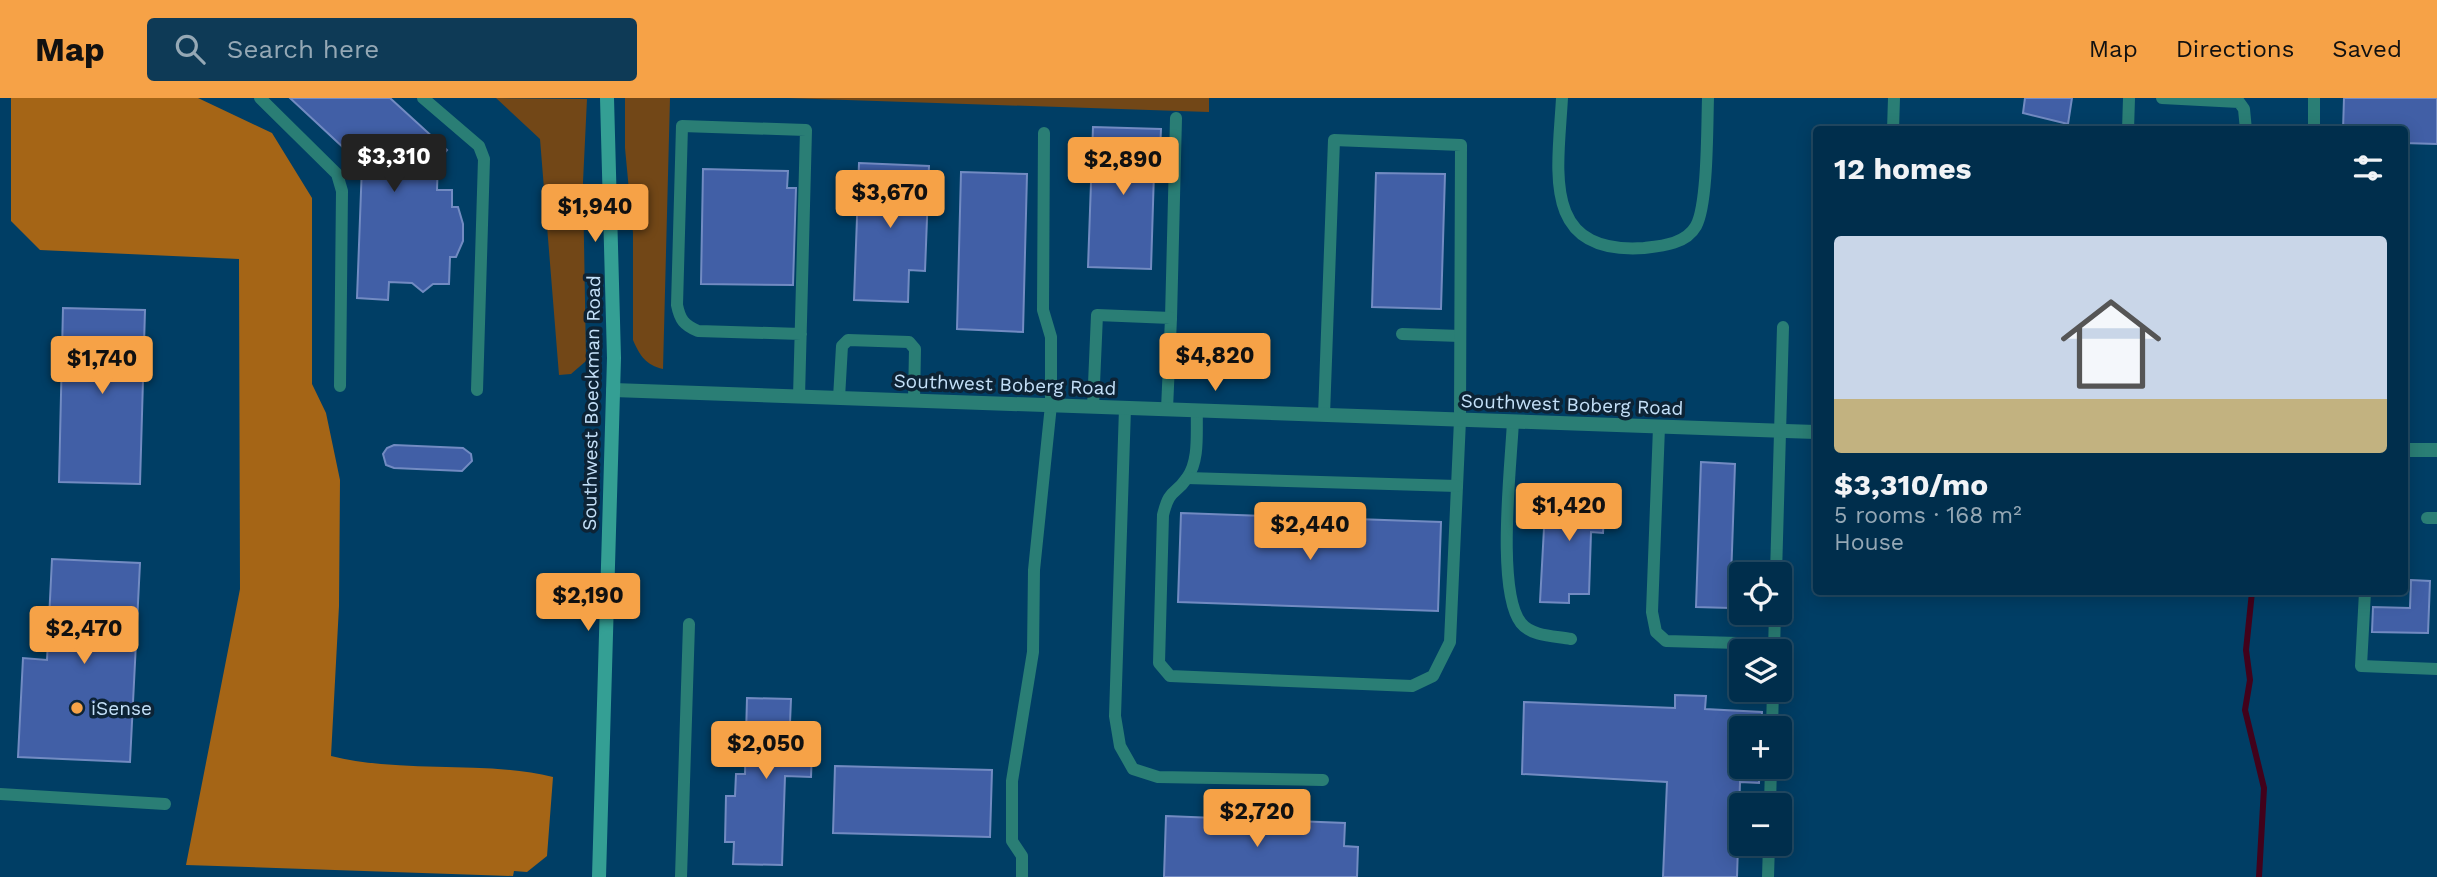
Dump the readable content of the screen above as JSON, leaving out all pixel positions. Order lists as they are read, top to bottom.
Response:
{
  "streets": {
    "main road": ["Southwest Boeckman Road"],
    "street": ["Southwest Boberg Road"]
  },
  "crossings": [
    ["Southwest Boberg Road", "Southwest Boeckman Road"]
  ],
  "places": ["iSense"],
  "page": {
    "header": "Map",
    "search": "Search here",
    "nav": ["Map", "Directions", "Saved"],
    "heading": "12 homes",
    "price": [
      "$3,310",
      "$2,890",
      "$3,670",
      "$1,940",
      "$4,820",
      "$1,740",
      "$1,420",
      "$2,440",
      "$2,190",
      "$2,470",
      "$2,050",
      "$2,720"
    ],
    "list": [
      {
        "name": "$3,310/mo",
        "note": "5 rooms · 168 m² · House"
      }
    ],
    "map_buttons": ["+", "−"]
  }
}
